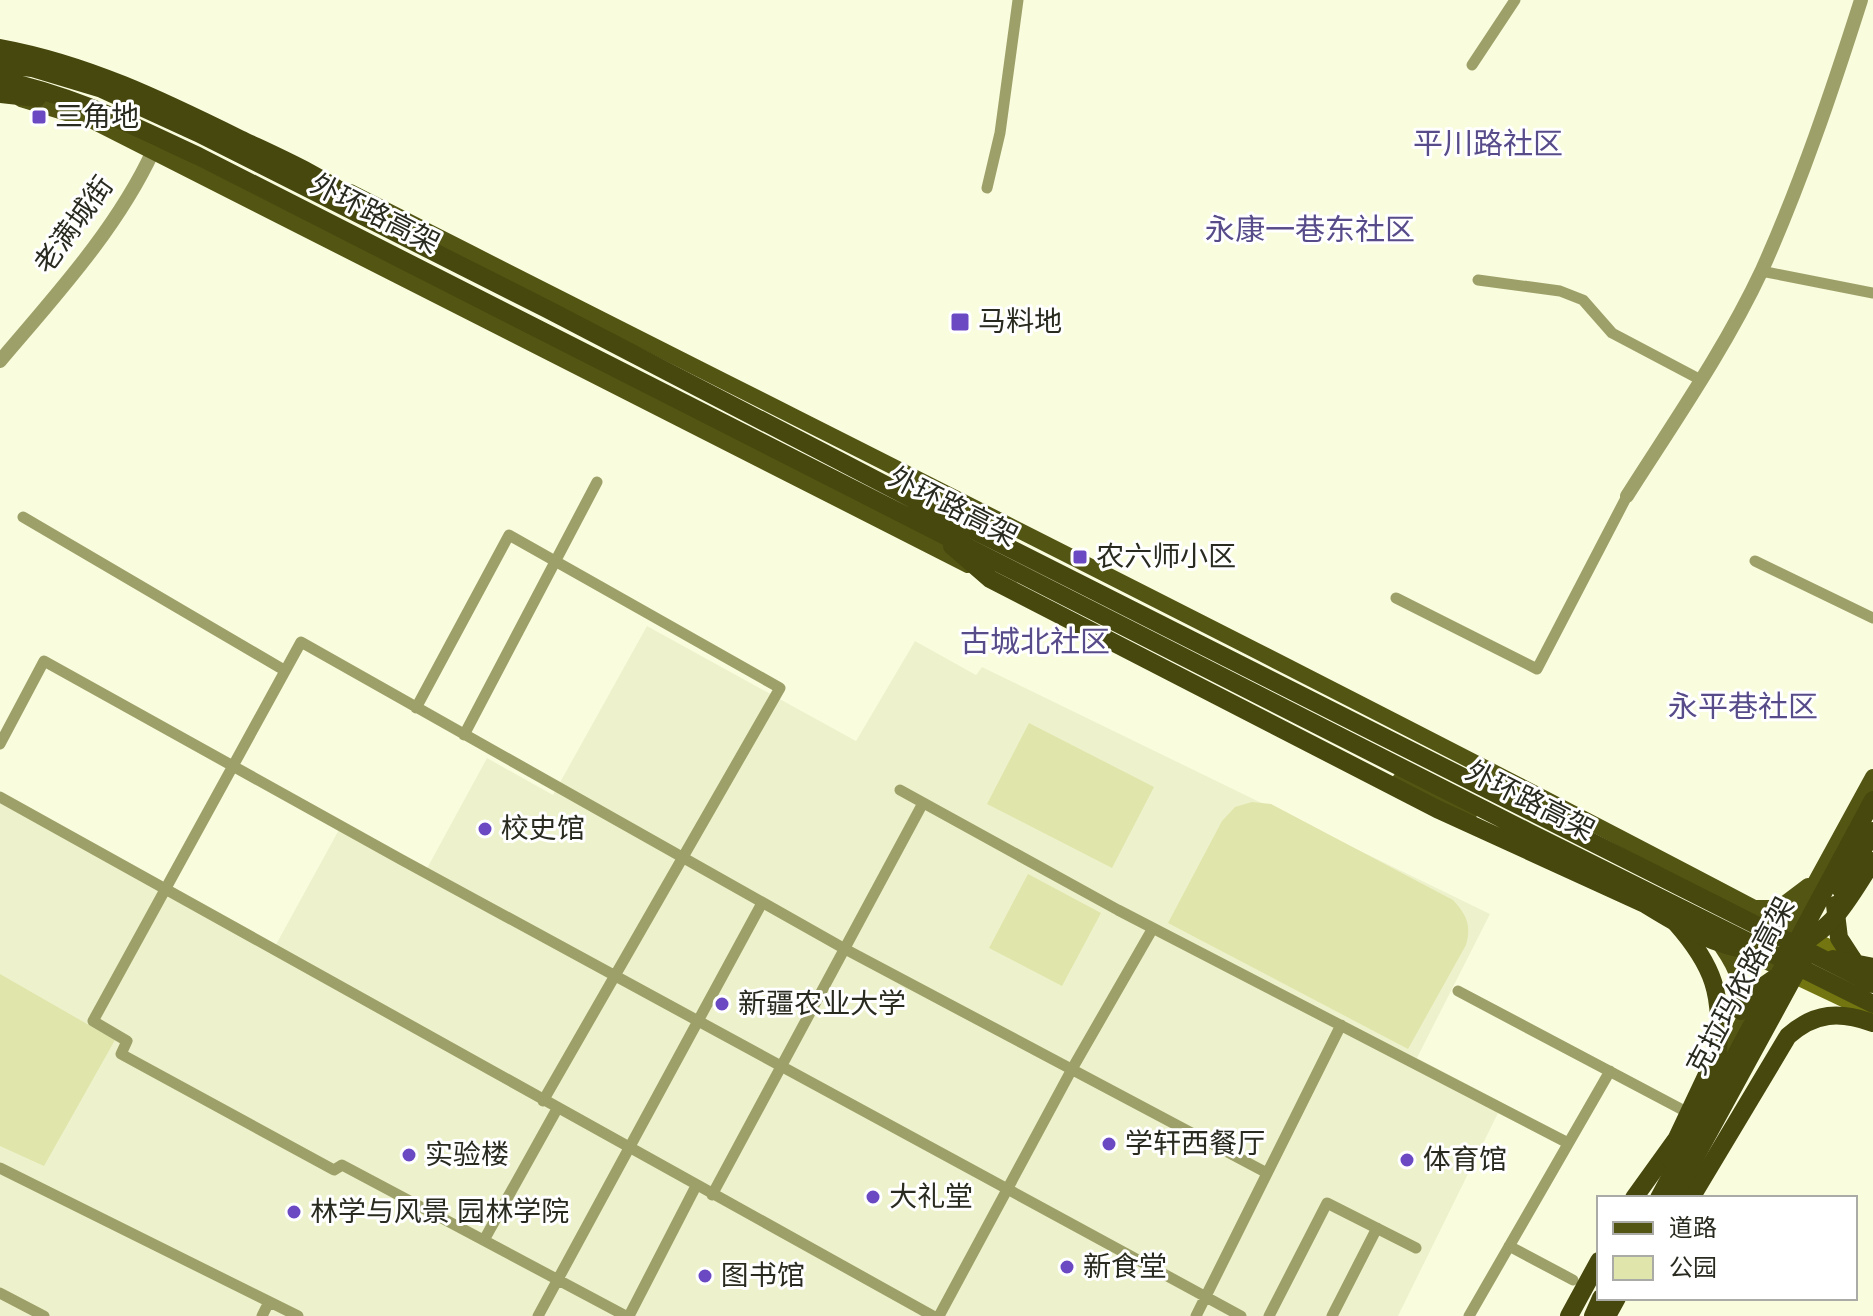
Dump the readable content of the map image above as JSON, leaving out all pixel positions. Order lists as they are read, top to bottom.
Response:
{
  "streets": {
    "highway": ["外环路高架", "克拉玛依路高架"],
    "street": ["老满城街"]
  },
  "districts": [
    "平川路社区",
    "永康一巷东社区",
    "古城北社区",
    "永平巷社区"
  ],
  "places": {
    "transit": ["三角地", "马料地", "农六师小区"],
    "other": [
      "校史馆",
      "新疆农业大学",
      "学轩西餐厅",
      "实验楼",
      "体育馆",
      "大礼堂",
      "林学与风景 园林学院",
      "新食堂",
      "图书馆"
    ]
  },
  "legend": ["道路", "公园"]
}
